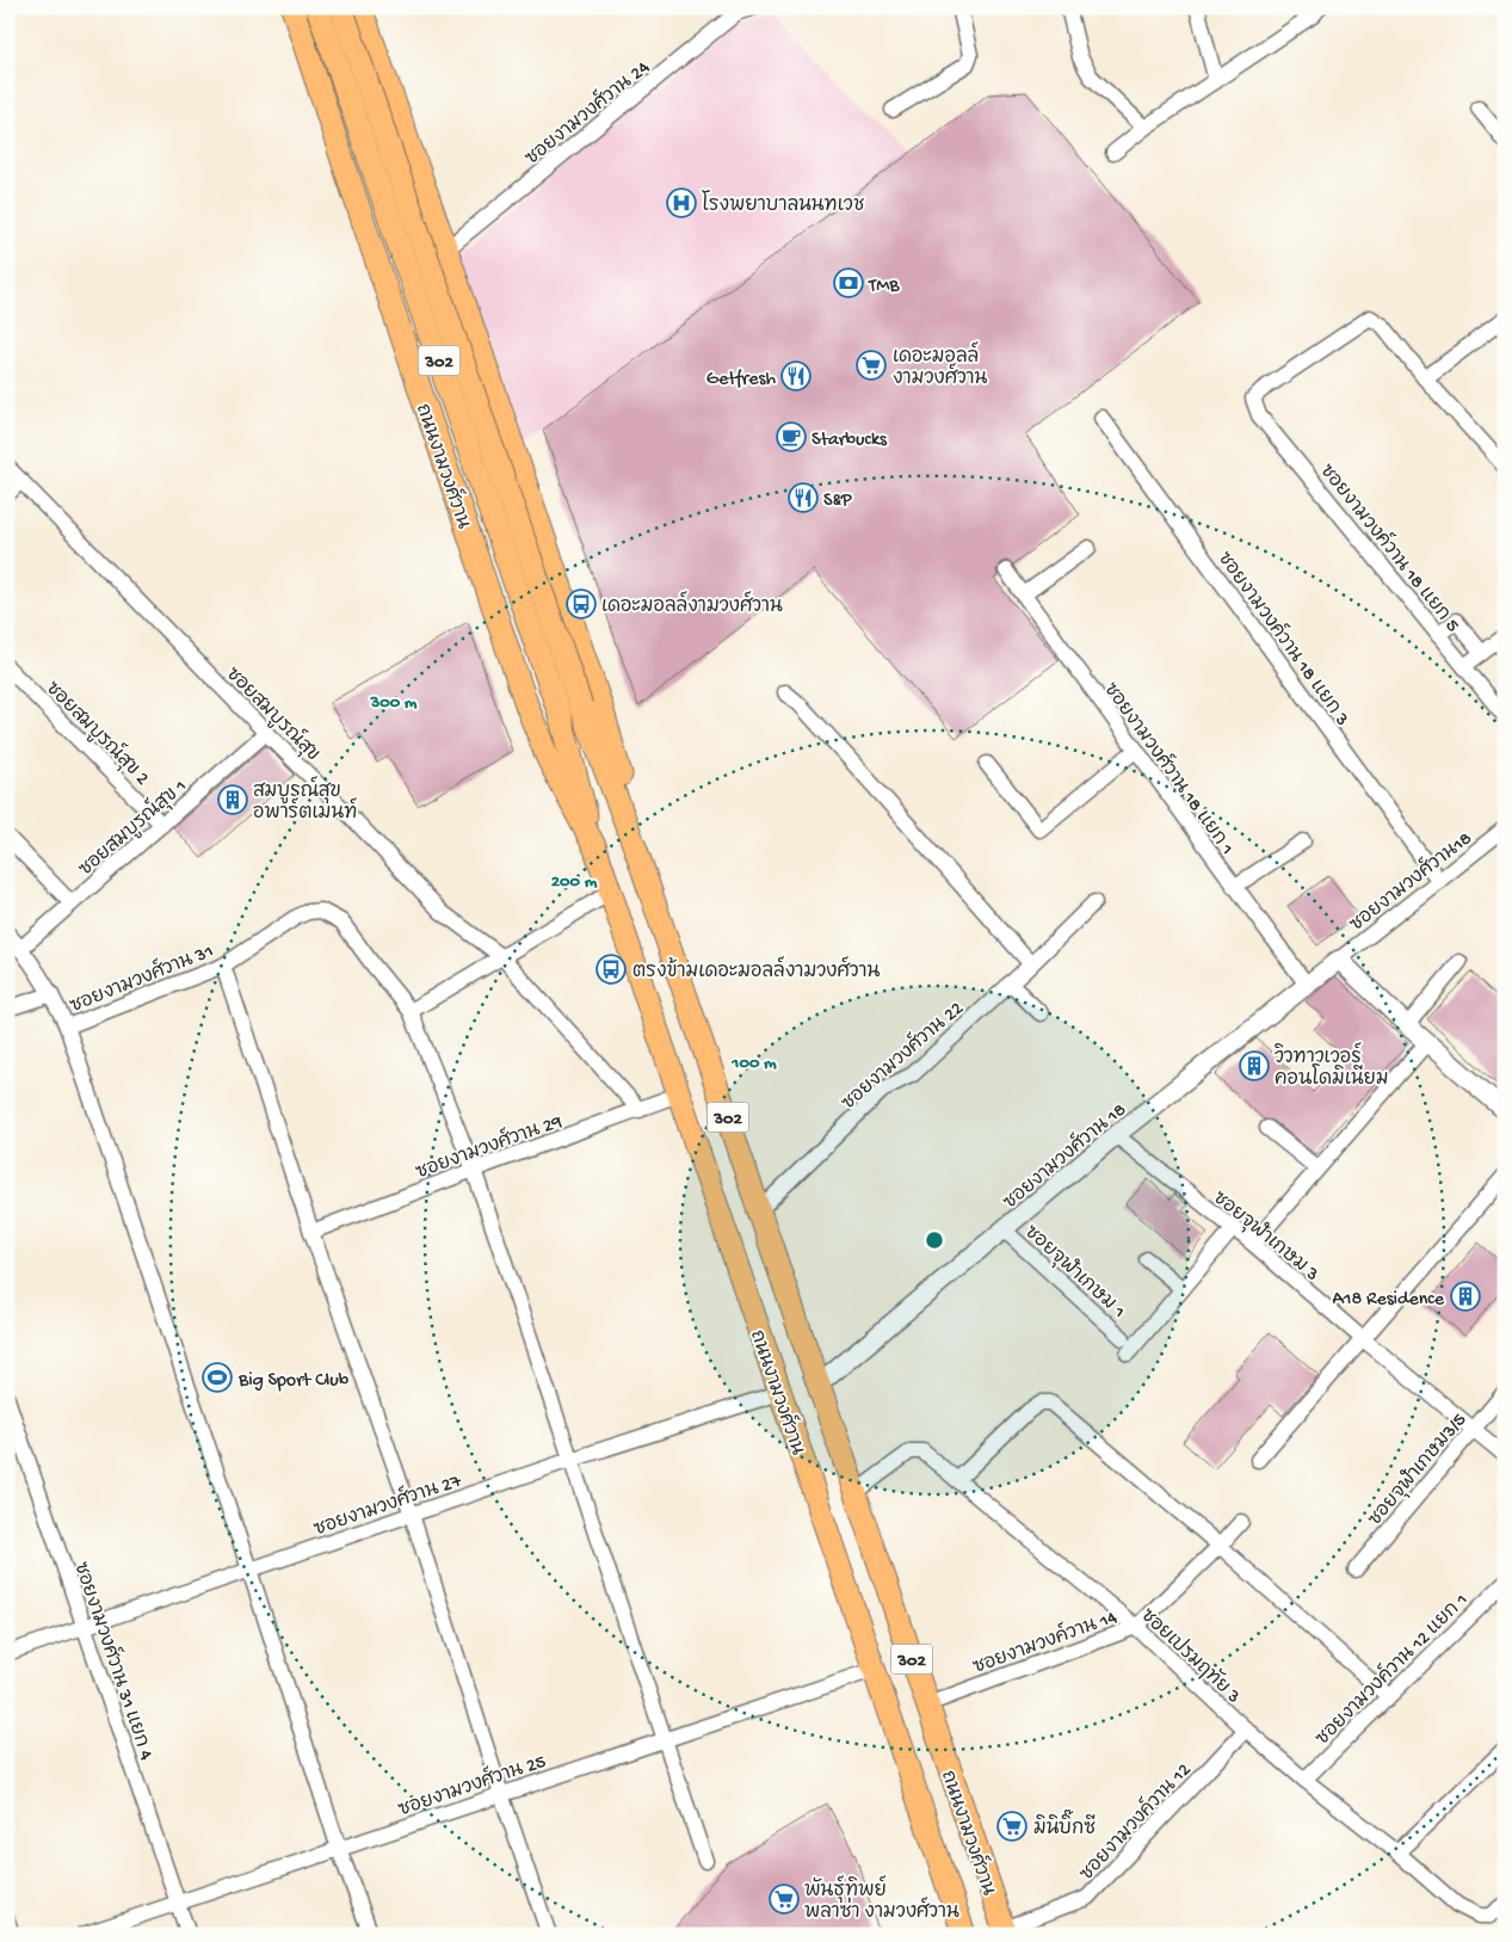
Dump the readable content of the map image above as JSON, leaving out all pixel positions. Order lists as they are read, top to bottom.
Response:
{
  "streets": {
    "main road": ["302", "ถนนงามวงศ์วาน"],
    "street": [
      "ซอยงามวงศ์วาน 24",
      "ซอยงามวงค์วาน 18 แยก 5",
      "ซอยงามวงค์วาน 18 แยก 3",
      "ซอยสมบูรณ์สุข",
      "ซอยสมบูรณ์สุข 2",
      "ซอยงามวงศ์วาน 18 แยก 1",
      "ซอยสมบูรณ์สุข 1",
      "ซอยงามวงศ์วาน18",
      "ซอยงามวงศ์วาน 31",
      "ซอยงามวงศ์วาน 22",
      "ซอยงามวงศ์วาน 29",
      "ซอยงามวงศ์วาน 18",
      "ซอยจุฬาเกษม 3",
      "ซอยจุฬาเกษม 1",
      "ซอยจุฬาเกษม3/5",
      "ซอยงามวงศ์วาน 27",
      "ซอยงามวงค์วาน 14",
      "ซอยเปรมฤทัย 3",
      "ซอยงามวงศ์วาน 31 แยก 4",
      "ซอยงามวงค์วาน 12 แยก 1",
      "ซอยงามวงศ์วาน 25",
      "ซอยงามวงค์วาน 12"
    ]
  },
  "crossings": [
    ["ซอยงามวงศ์วาน 24", "ถนนงามวงศ์วาน"],
    ["ถนนงามวงศ์วาน", "ซอยงามวงศ์วาน 22"],
    ["ถนนงามวงศ์วาน", "ซอยงามวงศ์วาน 29"],
    ["ถนนงามวงศ์วาน", "ซอยงามวงศ์วาน 18"],
    ["ถนนงามวงศ์วาน", "ซอยงามวงศ์วาน 27"],
    ["ถนนงามวงศ์วาน", "ซอยงามวงค์วาน 14"],
    ["ถนนงามวงศ์วาน", "ซอยเปรมฤทัย 3"],
    ["ถนนงามวงศ์วาน", "ซอยงามวงศ์วาน 25"],
    ["ถนนงามวงศ์วาน", "ซอยงามวงค์วาน 12"],
    ["ซอยงามวงค์วาน 18 แยก 3", "ซอยงามวงศ์วาน18"],
    ["ซอยสมบูรณ์สุข", "ซอยสมบูรณ์สุข 1"],
    ["ซอยสมบูรณ์สุข", "ซอยงามวงศ์วาน 29"],
    ["ซอยสมบูรณ์สุข 2", "ซอยสมบูรณ์สุข 1"],
    ["ซอยงามวงศ์วาน 18 แยก 1", "ซอยงามวงศ์วาน 18"],
    ["ซอยงามวงศ์วาน18", "ซอยงามวงศ์วาน 18"],
    ["ซอยงามวงศ์วาน 31", "ซอยงามวงศ์วาน 29"],
    ["ซอยงามวงศ์วาน 31", "ซอยงามวงศ์วาน 27"],
    ["ซอยงามวงศ์วาน 31", "ซอยงามวงศ์วาน 25"],
    ["ซอยงามวงศ์วาน 18", "ซอยจุฬาเกษม 3"],
    ["ซอยงามวงศ์วาน 18", "ซอยจุฬาเกษม 1"],
    ["ซอยจุฬาเกษม 3", "ซอยจุฬาเกษม3/5"],
    ["ซอยงามวงศ์วาน 27", "ซอยงามวงศ์วาน 31 แยก 4"],
    ["ซอยงามวงค์วาน 14", "ซอยเปรมฤทัย 3"],
    ["ซอยเปรมฤทัย 3", "ซอยงามวงค์วาน 12 แยก 1"],
    ["ซอยเปรมฤทัย 3", "ซอยงามวงค์วาน 12"],
    ["ซอยงามวงศ์วาน 31 แยก 4", "ซอยงามวงศ์วาน 25"]
  ],
  "places": {
    "hospital": ["โรงพยาบาลนนทเวช"],
    "bank": ["TMB"],
    "supermarket": ["เดอะมอลล์ งามวงศ์วาน", "มินิบิ๊กซี", "พันธุ์ทิพย์ พลาซ่า งามวงศ์วาน"],
    "restaurant": ["Getfresh", "S&P"],
    "cafe": ["Starbucks"],
    "bus stop": ["เดอะมอลล์งามวงศ์วาน", "ตรงข้ามเดอะมอลล์งามวงศ์วาน"],
    "building": ["สมบูรณ์สุข อพาร์ตเมนท์", "วิวทาวเวอร์ คอนโดมิเนียม", "A18 Residence"],
    "sports": ["Big Sport Club"]
  },
  "rings": ["300 m", "200 m", "100 m"]
}
